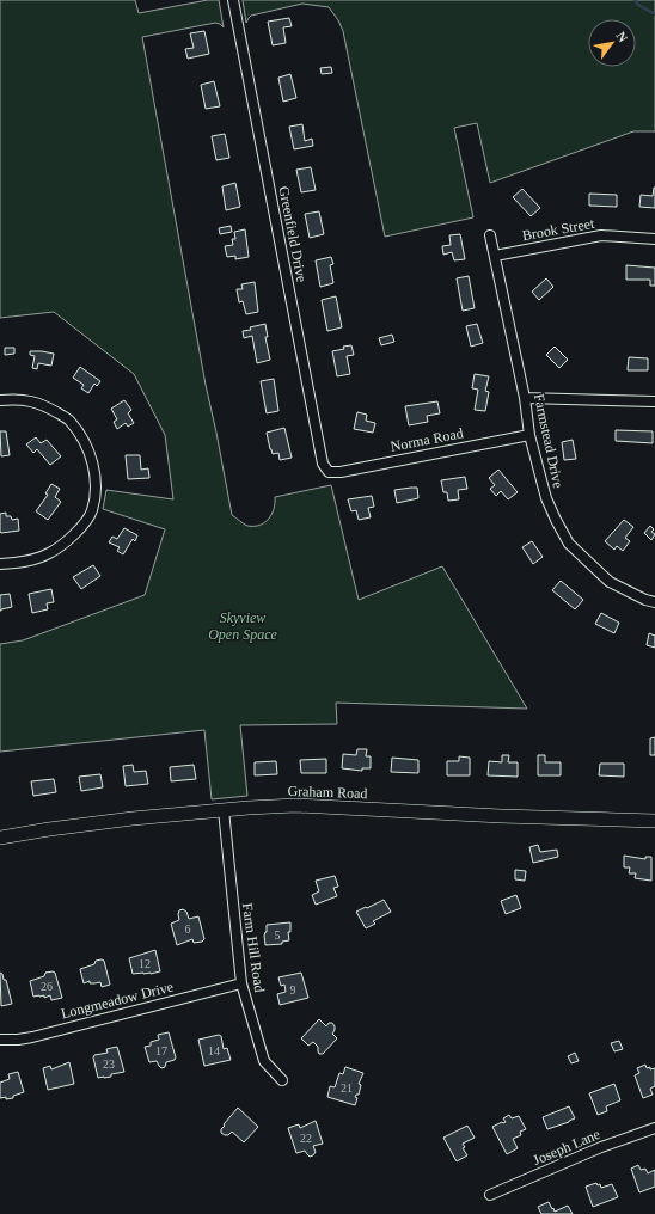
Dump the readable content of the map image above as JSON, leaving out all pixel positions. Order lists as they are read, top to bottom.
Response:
{
  "streets": {
    "street": [
      "Brook Street",
      "Greenfield Drive",
      "Norma Road",
      "Farmstead Drive",
      "Graham Road",
      "Farm Hill Road",
      "Longmeadow Drive",
      "Joseph Lane"
    ]
  },
  "crossings": [
    ["Brook Street", "Farmstead Drive"],
    ["Greenfield Drive", "Norma Road"],
    ["Norma Road", "Farmstead Drive"],
    ["Graham Road", "Farm Hill Road"],
    ["Farm Hill Road", "Longmeadow Drive"]
  ],
  "parks": ["Skyview Open Space"],
  "house_numbers": [
    "6",
    "5",
    "12",
    "26",
    "9",
    "17",
    "14",
    "23",
    "21",
    "22"
  ],
  "north": "top right"
}
